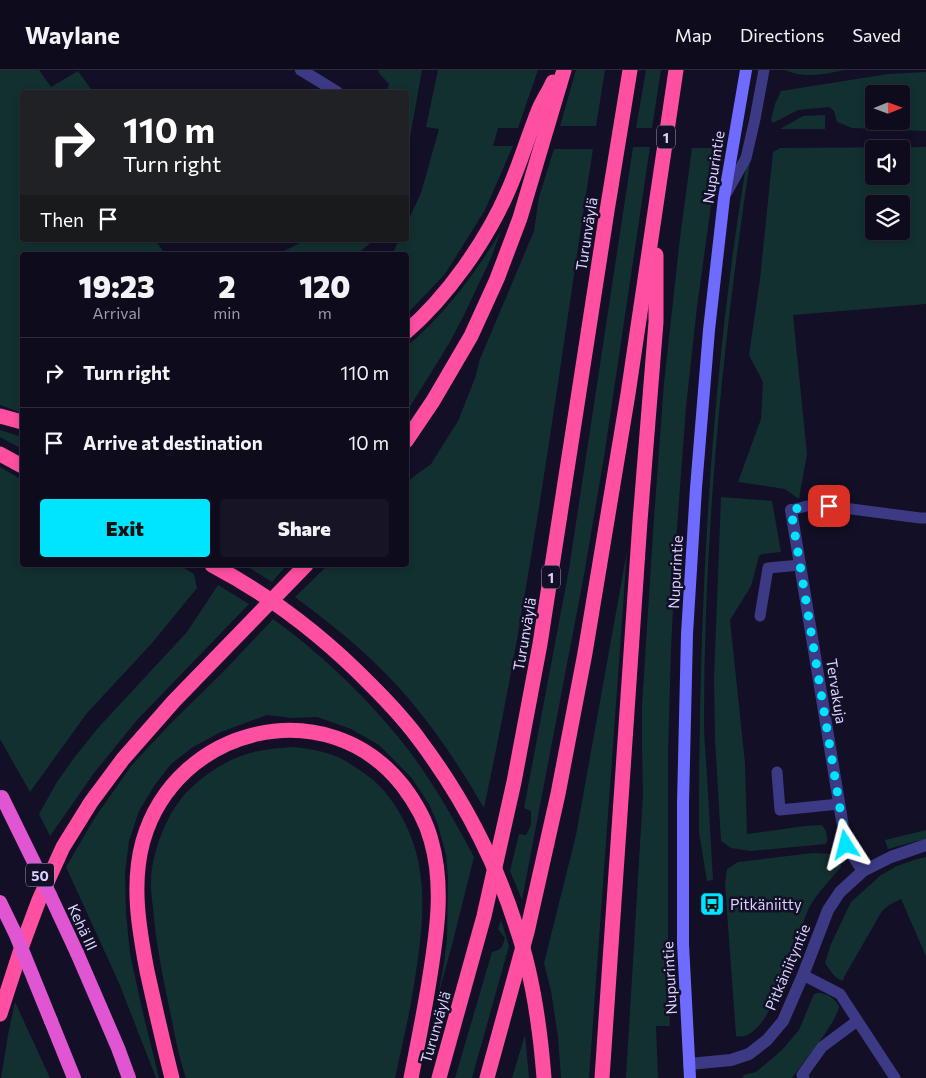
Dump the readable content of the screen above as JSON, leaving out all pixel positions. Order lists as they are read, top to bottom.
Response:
{
  "streets": {
    "highway": [
      "1",
      "Turunväylä",
      "50",
      "Kehä III"
    ],
    "main road": ["Nupurintie"],
    "street": ["Tervakuja", "Pitkäniityntie"]
  },
  "crossings": [
    ["Nupurintie", "Pitkäniityntie"],
    ["Tervakuja", "Pitkäniityntie"]
  ],
  "places": {
    "bus stop": ["Pitkäniitty"]
  },
  "north": "right",
  "page": {
    "header": "Waylane",
    "nav": ["Map", "Directions", "Saved"],
    "turn": ["110 m", "Turn right"],
    "then": "Then",
    "eta": [
      "19:23",
      "Arrival",
      "2",
      "min",
      "120",
      "m"
    ],
    "list": [
      {
        "name": "Turn right",
        "value": "110 m"
      },
      {
        "name": "Arrive at destination",
        "value": "10 m"
      }
    ],
    "buttons": ["Exit", "Share"]
  }
}
